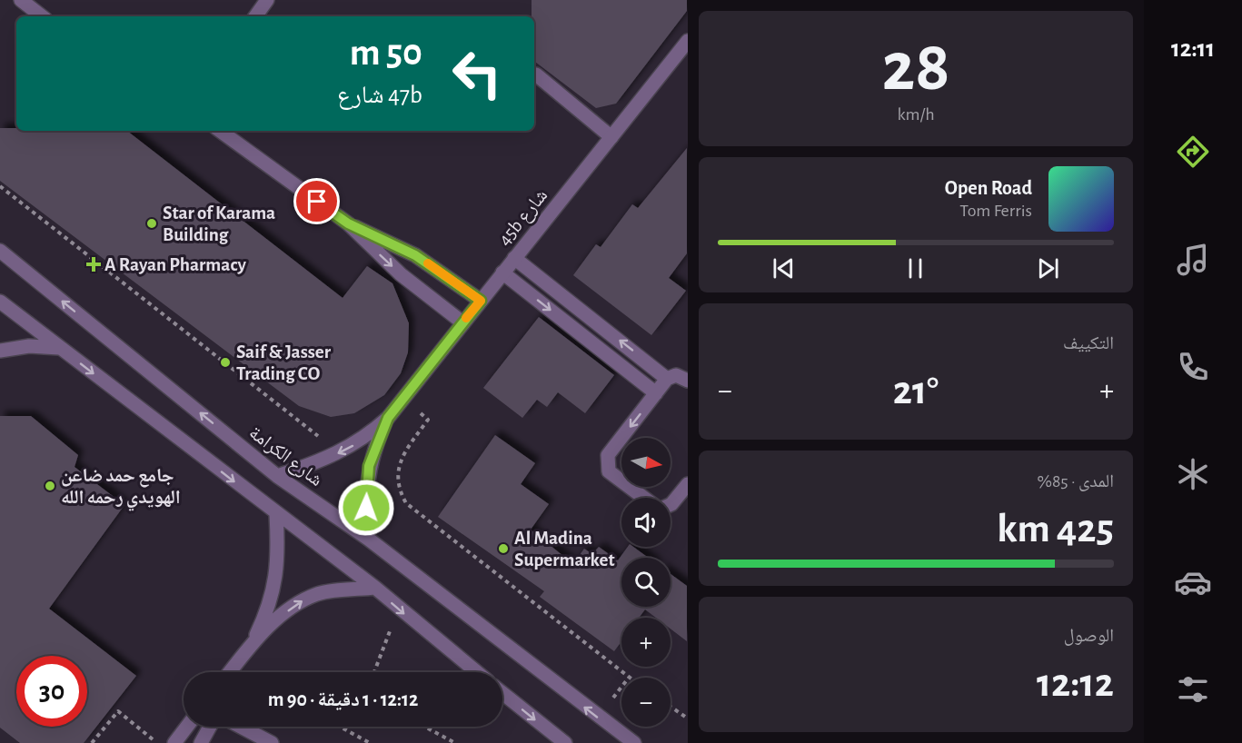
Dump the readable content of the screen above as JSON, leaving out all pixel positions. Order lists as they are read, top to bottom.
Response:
{
  "streets": {
    "street": ["45b شارع", "شارع الكرامة"]
  },
  "crossings": [
    ["45b شارع", "شارع الكرامة"]
  ],
  "places": {
    "other": [
      "Star of Karama Building",
      "Saif & Jasser Trading CO",
      "جامع حمد ضاعن الهويدي رحمه الله",
      "Al Madina Supermarket"
    ],
    "health": ["A Rayan Pharmacy"]
  },
  "north": "right",
  "page": {
    "tabs": "12:11",
    "tile": [
      ["28", "km/h"],
      "التكييف",
      ["المدى · 85%", "425 km"],
      ["الوصول", "12:12"]
    ],
    "turn": ["50 m", "47b شارع"],
    "song": ["Open Road", "Tom Ferris"],
    "heat": ["−", "21°", "+"],
    "map_buttons": ["+", "−"],
    "limit": "30",
    "trip": "12:12 · 1 دقيقة · 90 m"
  }
}
